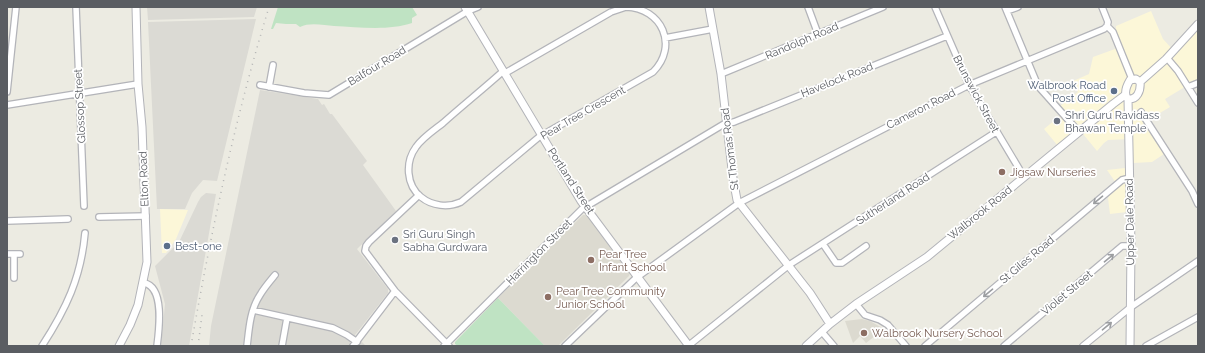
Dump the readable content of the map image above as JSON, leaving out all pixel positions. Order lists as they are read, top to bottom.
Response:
{
  "streets": {
    "street": [
      "Randolph Road",
      "Balfour Road",
      "Havelock Road",
      "Brunswick Street",
      "Glossop Street",
      "Cameron Road",
      "Pear Tree Crescent",
      "St Thomas Road",
      "Elton Road",
      "Portland Street",
      "Sutherland Road",
      "Walbrook Road",
      "Upper Dale Road",
      "Harrington Street",
      "St Giles Road",
      "Violet Street"
    ]
  },
  "crossings": [
    ["Randolph Road", "St Thomas Road"],
    ["Balfour Road", "Portland Street"],
    ["Havelock Road", "Brunswick Street"],
    ["Havelock Road", "St Thomas Road"],
    ["Havelock Road", "Harrington Street"],
    ["Brunswick Street", "Cameron Road"],
    ["Brunswick Street", "Sutherland Road"],
    ["Brunswick Street", "Walbrook Road"],
    ["Cameron Road", "St Thomas Road"],
    ["Cameron Road", "Portland Street"],
    ["Pear Tree Crescent", "Portland Street"],
    ["St Thomas Road", "Sutherland Road"],
    ["St Thomas Road", "Walbrook Road"],
    ["St Thomas Road", "Harrington Street"],
    ["Portland Street", "Sutherland Road"],
    ["Portland Street", "Harrington Street"],
    ["Walbrook Road", "Upper Dale Road"],
    ["Upper Dale Road", "St Giles Road"],
    ["Upper Dale Road", "Violet Street"]
  ],
  "one_way": ["St Giles Road", "Violet Street"],
  "places": [
    "Walbrook Road Post Office",
    "Shri Guru Ravidass Bhawan Temple",
    "Jigsaw Nurseries",
    "Sri Guru Singh Sabha Gurdwara",
    "Best-one",
    "Pear Tree Infant School",
    "Pear Tree Community Junior School",
    "Walbrook Nursery School"
  ]
}
